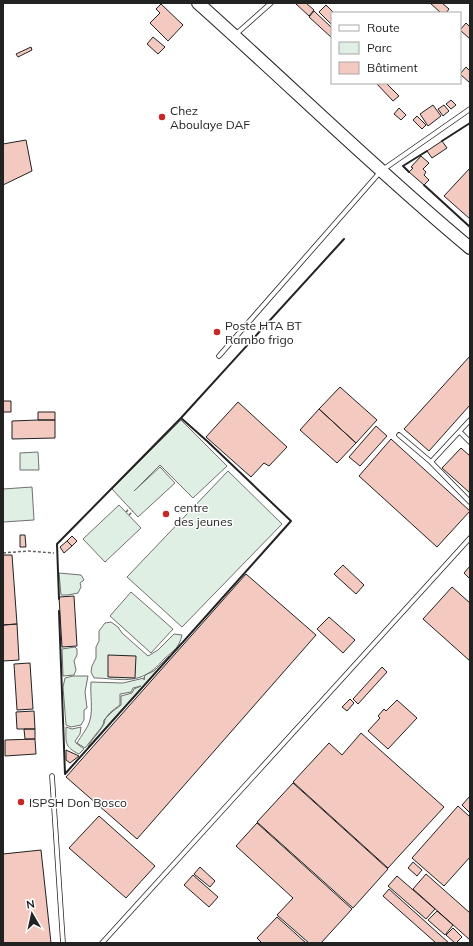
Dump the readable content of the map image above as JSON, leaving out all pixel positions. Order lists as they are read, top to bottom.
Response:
{
  "places": [
    "Chez Aboulaye DAF",
    "Poste HTA BT Rambo frigo",
    "centre des jeunes",
    "ISPSH Don Bosco"
  ],
  "legend": ["Route", "Parc", "Bâtiment"],
  "north": "top"
}
